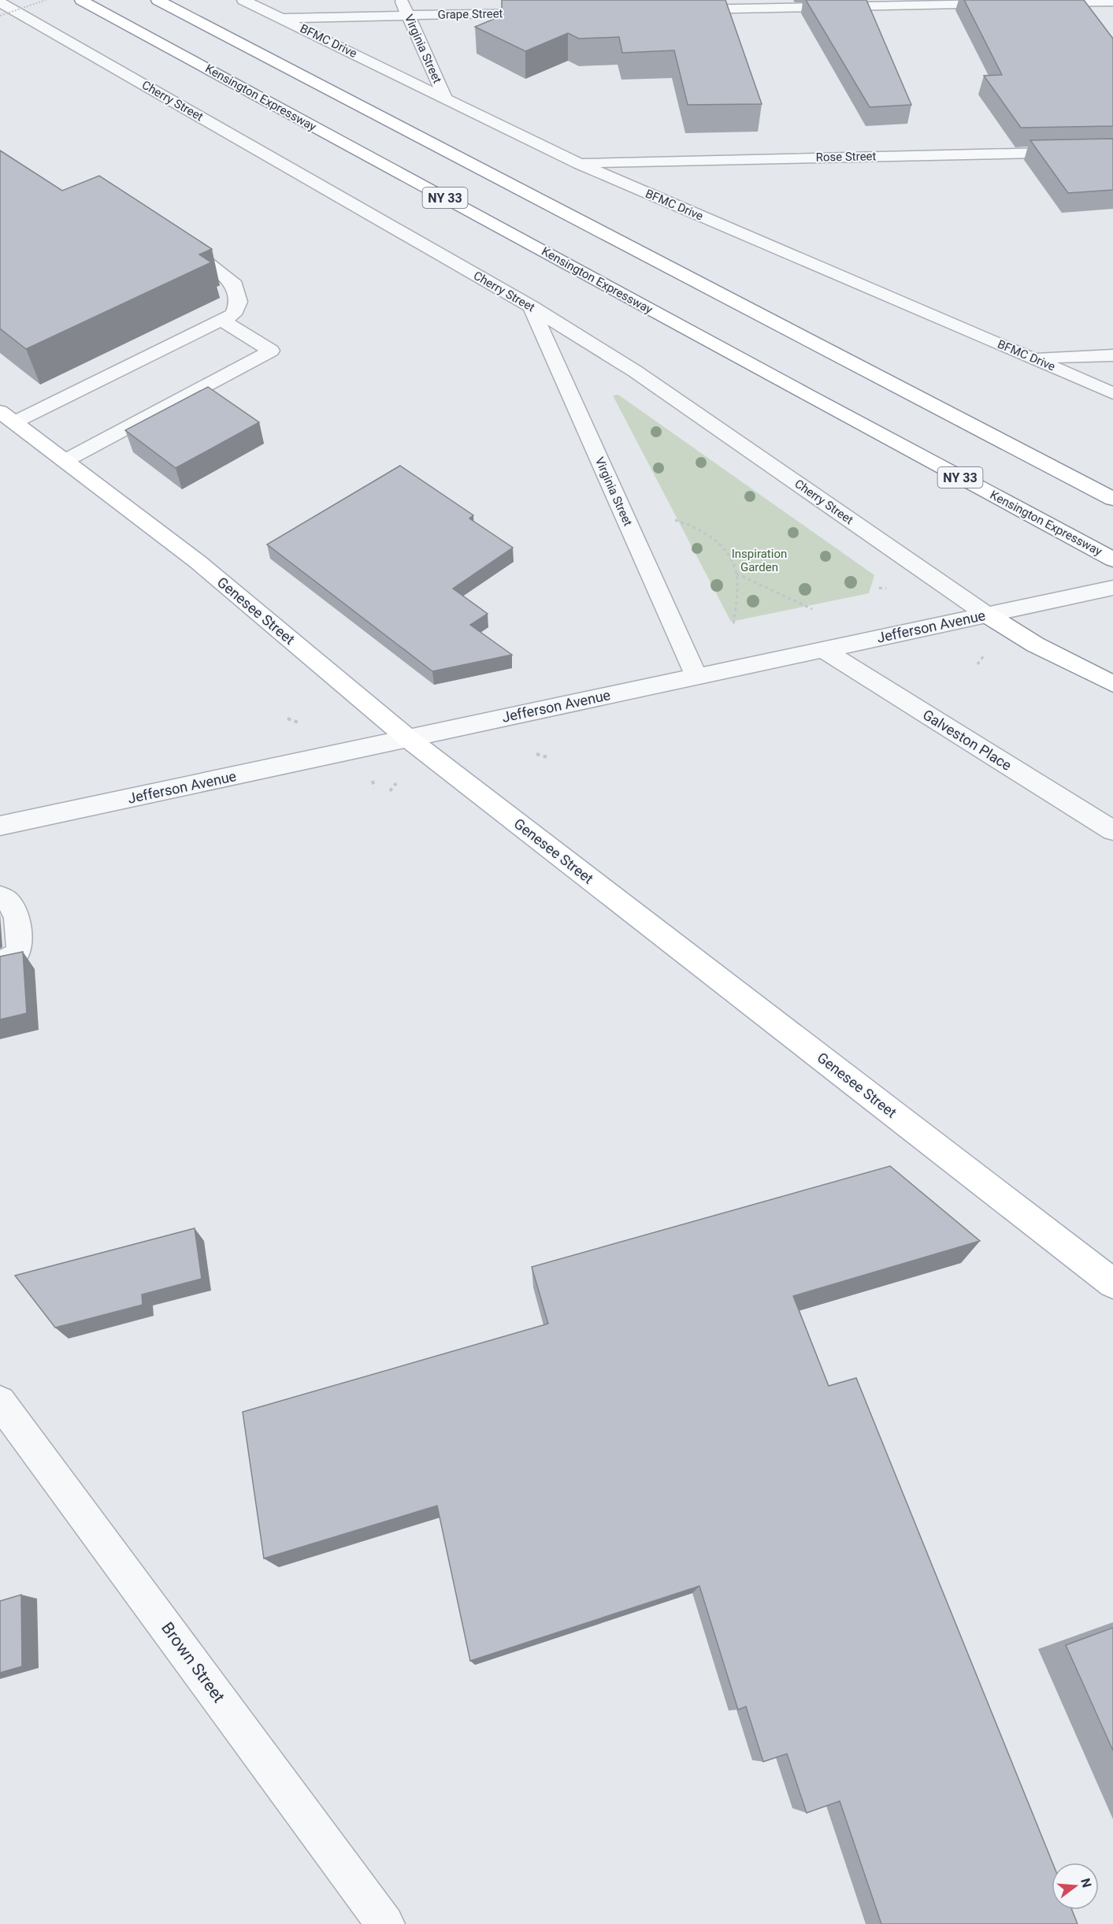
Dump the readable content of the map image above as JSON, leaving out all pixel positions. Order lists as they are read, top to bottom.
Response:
{
  "streets": {
    "main road": ["Kensington Expressway", "NY 33", "Genesee Street"],
    "street": [
      "Grape Street",
      "BFMC Drive",
      "Virginia Street",
      "Cherry Street",
      "Rose Street",
      "Jefferson Avenue",
      "Galveston Place",
      "Brown Street"
    ]
  },
  "crossings": [
    ["Grape Street", "BFMC Drive"],
    ["Grape Street", "Virginia Street"],
    ["BFMC Drive", "Virginia Street"],
    ["BFMC Drive", "Rose Street"],
    ["Virginia Street", "Cherry Street"],
    ["Virginia Street", "Jefferson Avenue"],
    ["Cherry Street", "Jefferson Avenue"],
    ["Genesee Street", "Jefferson Avenue"],
    ["Jefferson Avenue", "Galveston Place"]
  ],
  "parks": ["Inspiration Garden"],
  "north": "right"
}
